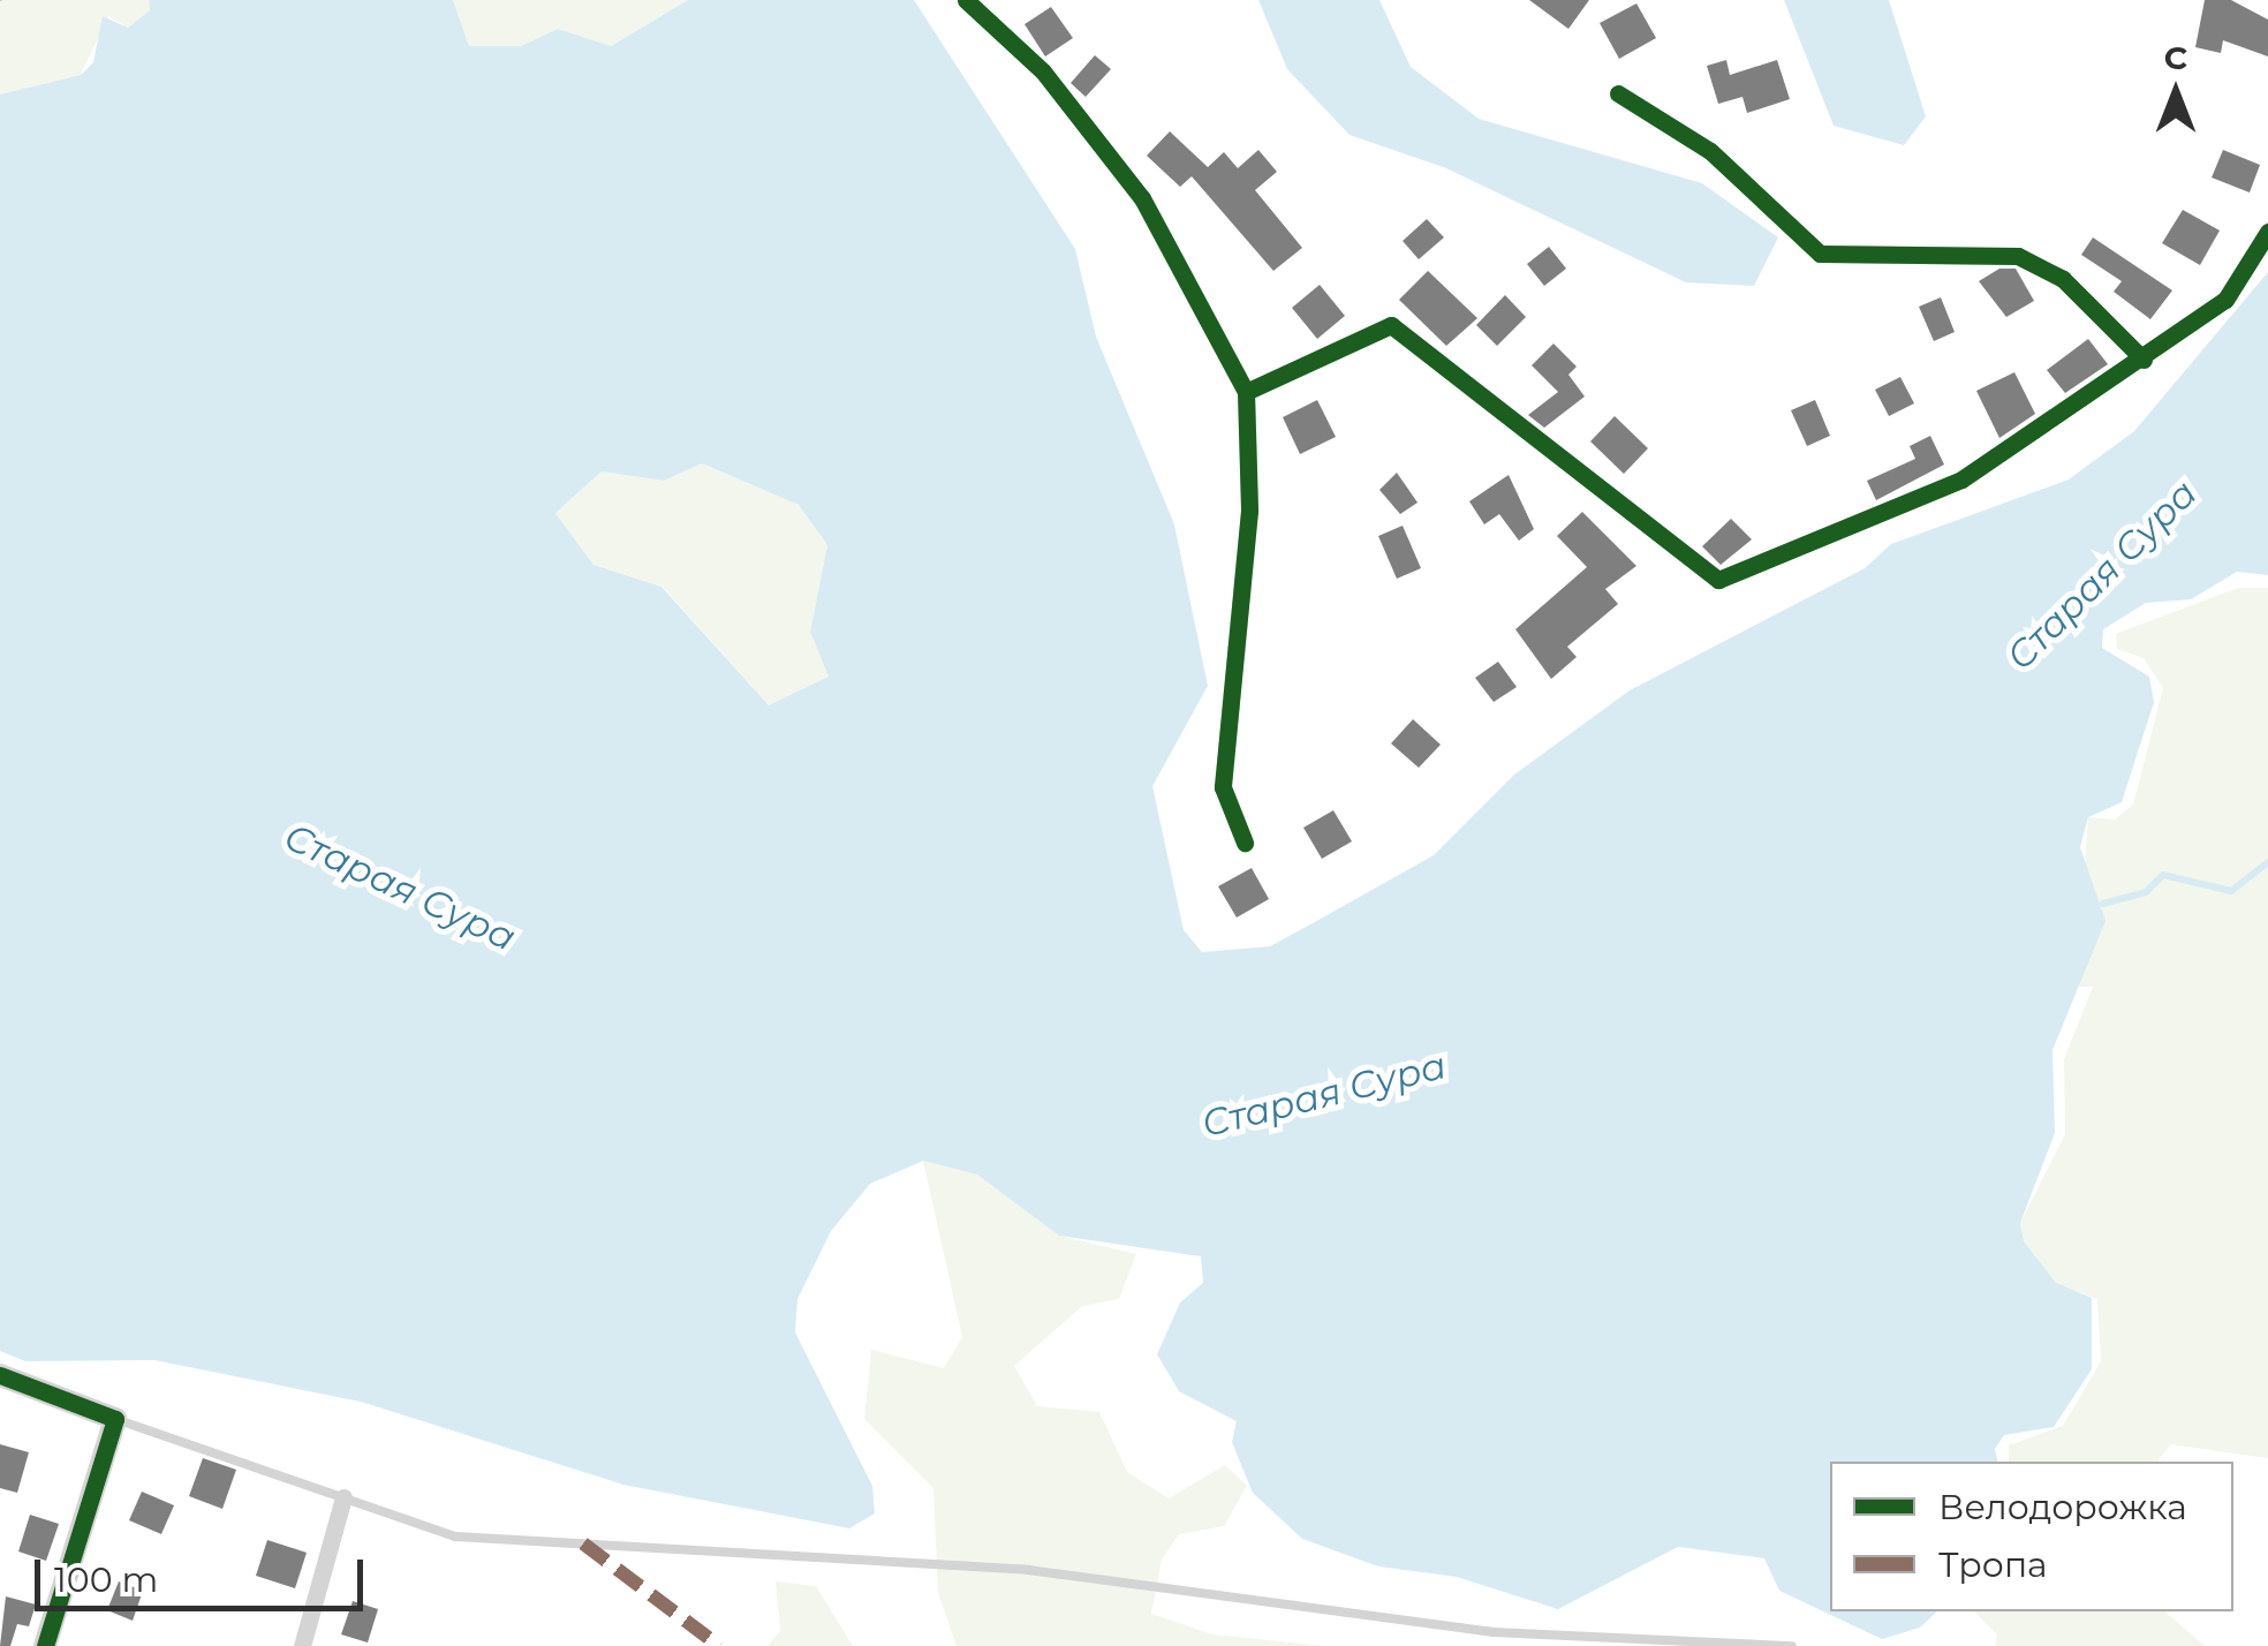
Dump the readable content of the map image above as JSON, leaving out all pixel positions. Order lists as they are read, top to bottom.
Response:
{
  "water": ["Старая Сура"],
  "legend": ["Велодорожка", "Тропа"],
  "scale_bar": "100 m",
  "north": "top"
}
